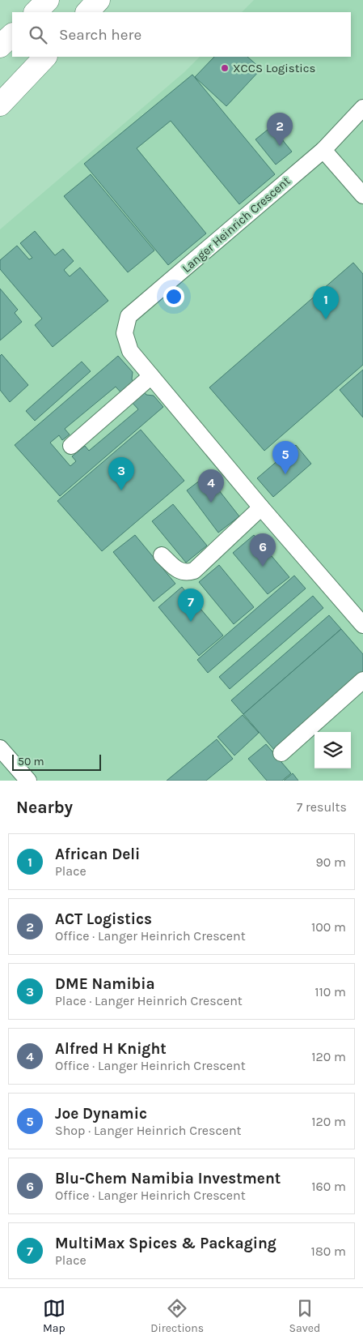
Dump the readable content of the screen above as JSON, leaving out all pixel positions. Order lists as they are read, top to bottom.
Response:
{
  "streets": {
    "street": ["Langer Heinrich Crescent"]
  },
  "places": ["XCCS Logistics"],
  "scale_bar": "50 m",
  "page": {
    "search": "Search here",
    "pins": [
      "2",
      "1",
      "5",
      "3",
      "4",
      "6",
      "7"
    ],
    "scale": "50 m",
    "heading": ["Nearby", "7 results"],
    "list": [
      {
        "mark": "1",
        "name": "African Deli",
        "note": "Place",
        "value": "90 m"
      },
      {
        "mark": "2",
        "name": "ACT Logistics",
        "note": "Office · Langer Heinrich Crescent",
        "value": "100 m"
      },
      {
        "mark": "3",
        "name": "DME Namibia",
        "note": "Place · Langer Heinrich Crescent",
        "value": "110 m"
      },
      {
        "mark": "4",
        "name": "Alfred H Knight",
        "note": "Office · Langer Heinrich Crescent",
        "value": "120 m"
      },
      {
        "mark": "5",
        "name": "Joe Dynamic",
        "note": "Shop · Langer Heinrich Crescent",
        "value": "120 m"
      },
      {
        "mark": "6",
        "name": "Blu-Chem Namibia Investment",
        "note": "Office · Langer Heinrich Crescent",
        "value": "160 m"
      },
      {
        "mark": "7",
        "name": "MultiMax Spices & Packaging",
        "note": "Place",
        "value": "180 m"
      }
    ],
    "nav": ["Map", "Directions", "Saved"]
  }
}
